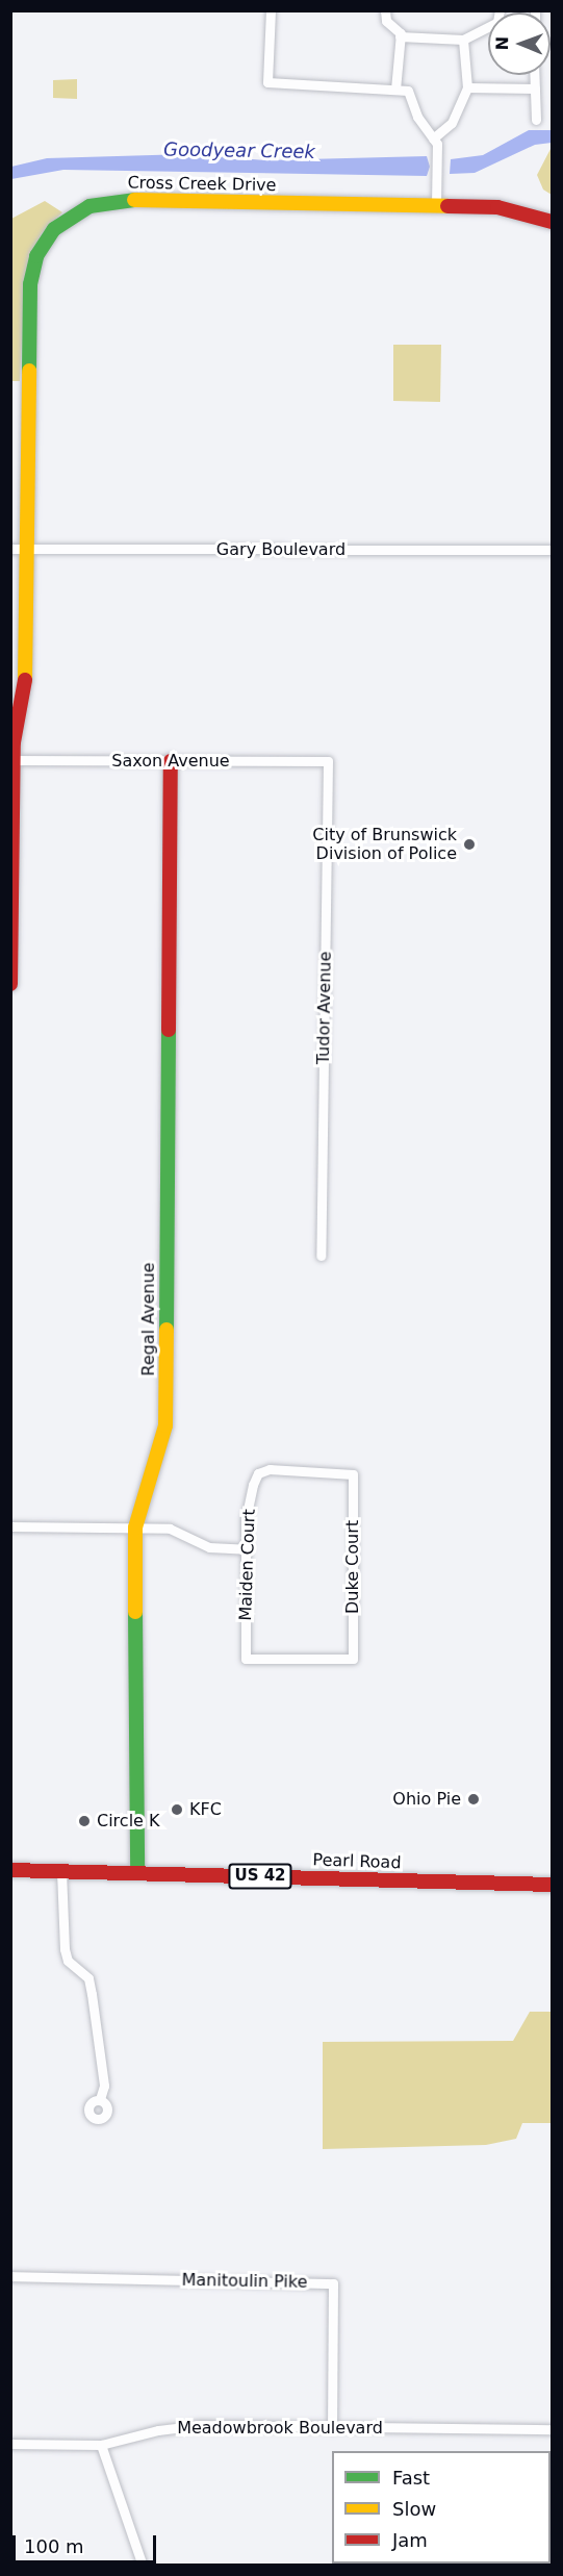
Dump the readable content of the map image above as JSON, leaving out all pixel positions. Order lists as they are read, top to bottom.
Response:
{
  "streets": {
    "street": [
      "Cross Creek Drive",
      "Gary Boulevard",
      "Saxon Avenue",
      "Tudor Avenue",
      "Regal Avenue",
      "Maiden Court",
      "Duke Court",
      "Pearl Road",
      "US 42",
      "Manitoulin Pike",
      "Meadowbrook Boulevard"
    ]
  },
  "crossings": [
    ["Cross Creek Drive", "Gary Boulevard"],
    ["Cross Creek Drive", "Saxon Avenue"],
    ["Saxon Avenue", "Tudor Avenue"],
    ["Saxon Avenue", "Regal Avenue"],
    ["Regal Avenue", "Pearl Road"],
    ["Maiden Court", "Duke Court"],
    ["Manitoulin Pike", "Meadowbrook Boulevard"]
  ],
  "water": ["Goodyear Creek"],
  "places": [
    "City of Brunswick Division of Police",
    "Ohio Pie",
    "KFC",
    "Circle K"
  ],
  "legend": ["Fast", "Slow", "Jam"],
  "scale_bar": "100 m",
  "north": "left"
}
